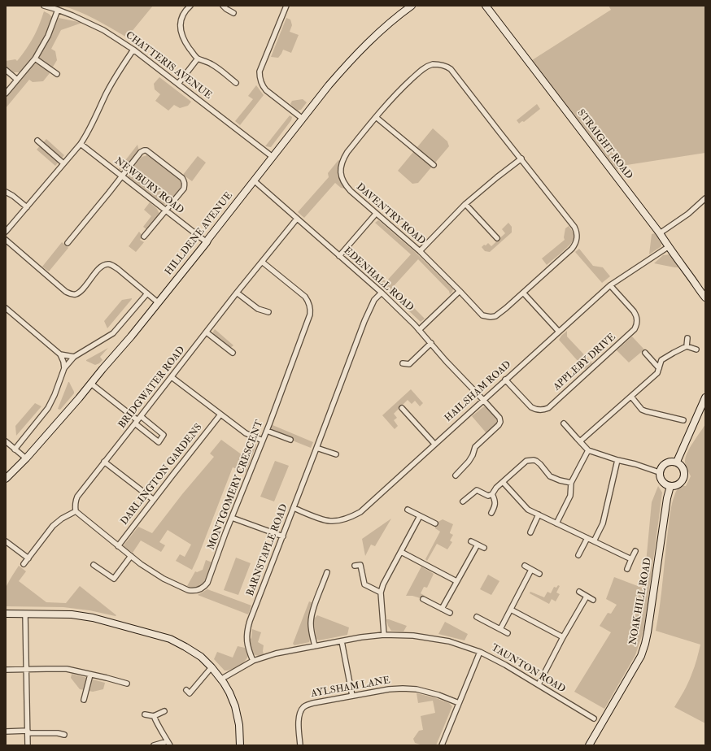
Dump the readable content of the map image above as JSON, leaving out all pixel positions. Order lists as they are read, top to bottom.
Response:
{
  "streets": {
    "street": [
      "CHATTERIS AVENUE",
      "STRAIGHT ROAD",
      "NEWBURY ROAD",
      "DAVENTRY ROAD",
      "HILLDENE AVENUE",
      "EDENHALL ROAD",
      "APPLEBY DRIVE",
      "BRIDGWATER ROAD",
      "HAILSHAM ROAD",
      "DARLINGTON GARDENS",
      "MONTGOMERY CRESCENT",
      "BARNSTAPLE ROAD",
      "NOAK HILL ROAD",
      "TAUNTON ROAD",
      "AYLSHAM LANE"
    ]
  },
  "crossings": [
    ["CHATTERIS AVENUE", "HILLDENE AVENUE"],
    ["STRAIGHT ROAD", "HAILSHAM ROAD"],
    ["NEWBURY ROAD", "HILLDENE AVENUE"],
    ["HILLDENE AVENUE", "EDENHALL ROAD"],
    ["EDENHALL ROAD", "BRIDGWATER ROAD"],
    ["EDENHALL ROAD", "HAILSHAM ROAD"],
    ["EDENHALL ROAD", "BARNSTAPLE ROAD"],
    ["APPLEBY DRIVE", "HAILSHAM ROAD"],
    ["BRIDGWATER ROAD", "MONTGOMERY CRESCENT"],
    ["HAILSHAM ROAD", "BARNSTAPLE ROAD"],
    ["DARLINGTON GARDENS", "MONTGOMERY CRESCENT"],
    ["BARNSTAPLE ROAD", "TAUNTON ROAD"]
  ]
}
